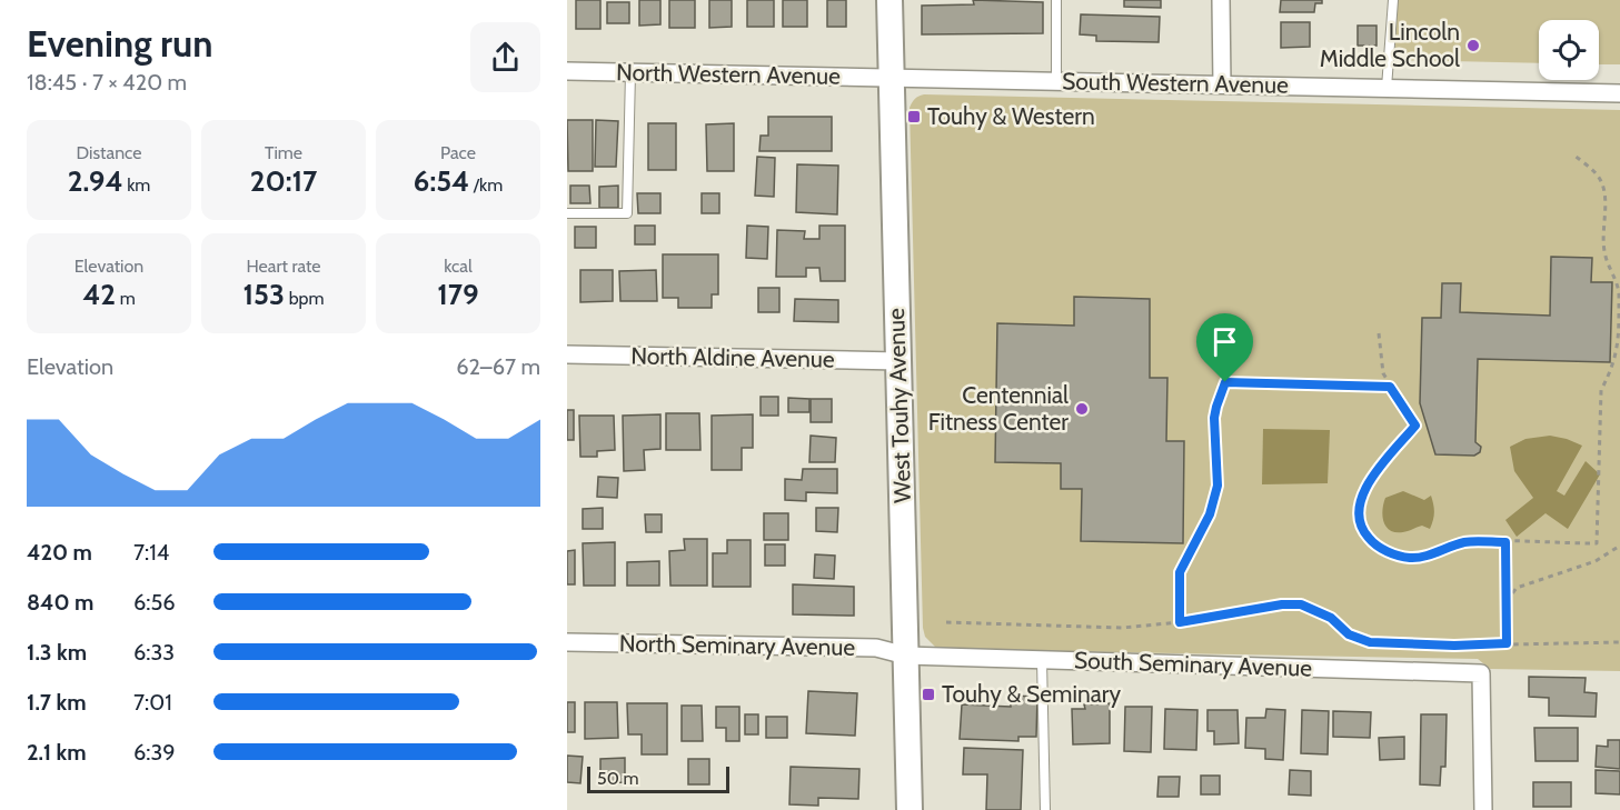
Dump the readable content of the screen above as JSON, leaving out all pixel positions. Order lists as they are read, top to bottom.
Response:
{
  "streets": {
    "main road": ["West Touhy Avenue"],
    "street": [
      "North Western Avenue",
      "South Western Avenue",
      "North Aldine Avenue",
      "North Seminary Avenue",
      "South Seminary Avenue"
    ]
  },
  "crossings": [
    ["North Western Avenue", "South Western Avenue"],
    ["North Western Avenue", "West Touhy Avenue"],
    ["South Western Avenue", "West Touhy Avenue"],
    ["North Aldine Avenue", "West Touhy Avenue"],
    ["West Touhy Avenue", "North Seminary Avenue"],
    ["West Touhy Avenue", "South Seminary Avenue"],
    ["North Seminary Avenue", "South Seminary Avenue"]
  ],
  "places": {
    "other": ["Lincoln Middle School", "Centennial Fitness Center"],
    "transit": ["Touhy & Western", "Touhy & Seminary"]
  },
  "scale_bar": "50 m",
  "page": {
    "heading": ["Evening run", "18:45 · 7 × 420 m"],
    "stats": [
      ["Distance", "2.94 km"],
      ["Time", "20:17"],
      ["Pace", "6:54 /km"],
      ["Elevation", "42 m"],
      ["Heart rate", "153 bpm"],
      ["kcal", "179"]
    ],
    "chart": ["Elevation", "62–67 m"],
    "list": [
      {
        "name": "420 m",
        "note": "7:14"
      },
      {
        "name": "840 m",
        "note": "6:56"
      },
      {
        "name": "1.3 km",
        "note": "6:33"
      },
      {
        "name": "1.7 km",
        "note": "7:01"
      },
      {
        "name": "2.1 km",
        "note": "6:39"
      }
    ],
    "scale": "50 m"
  }
}
